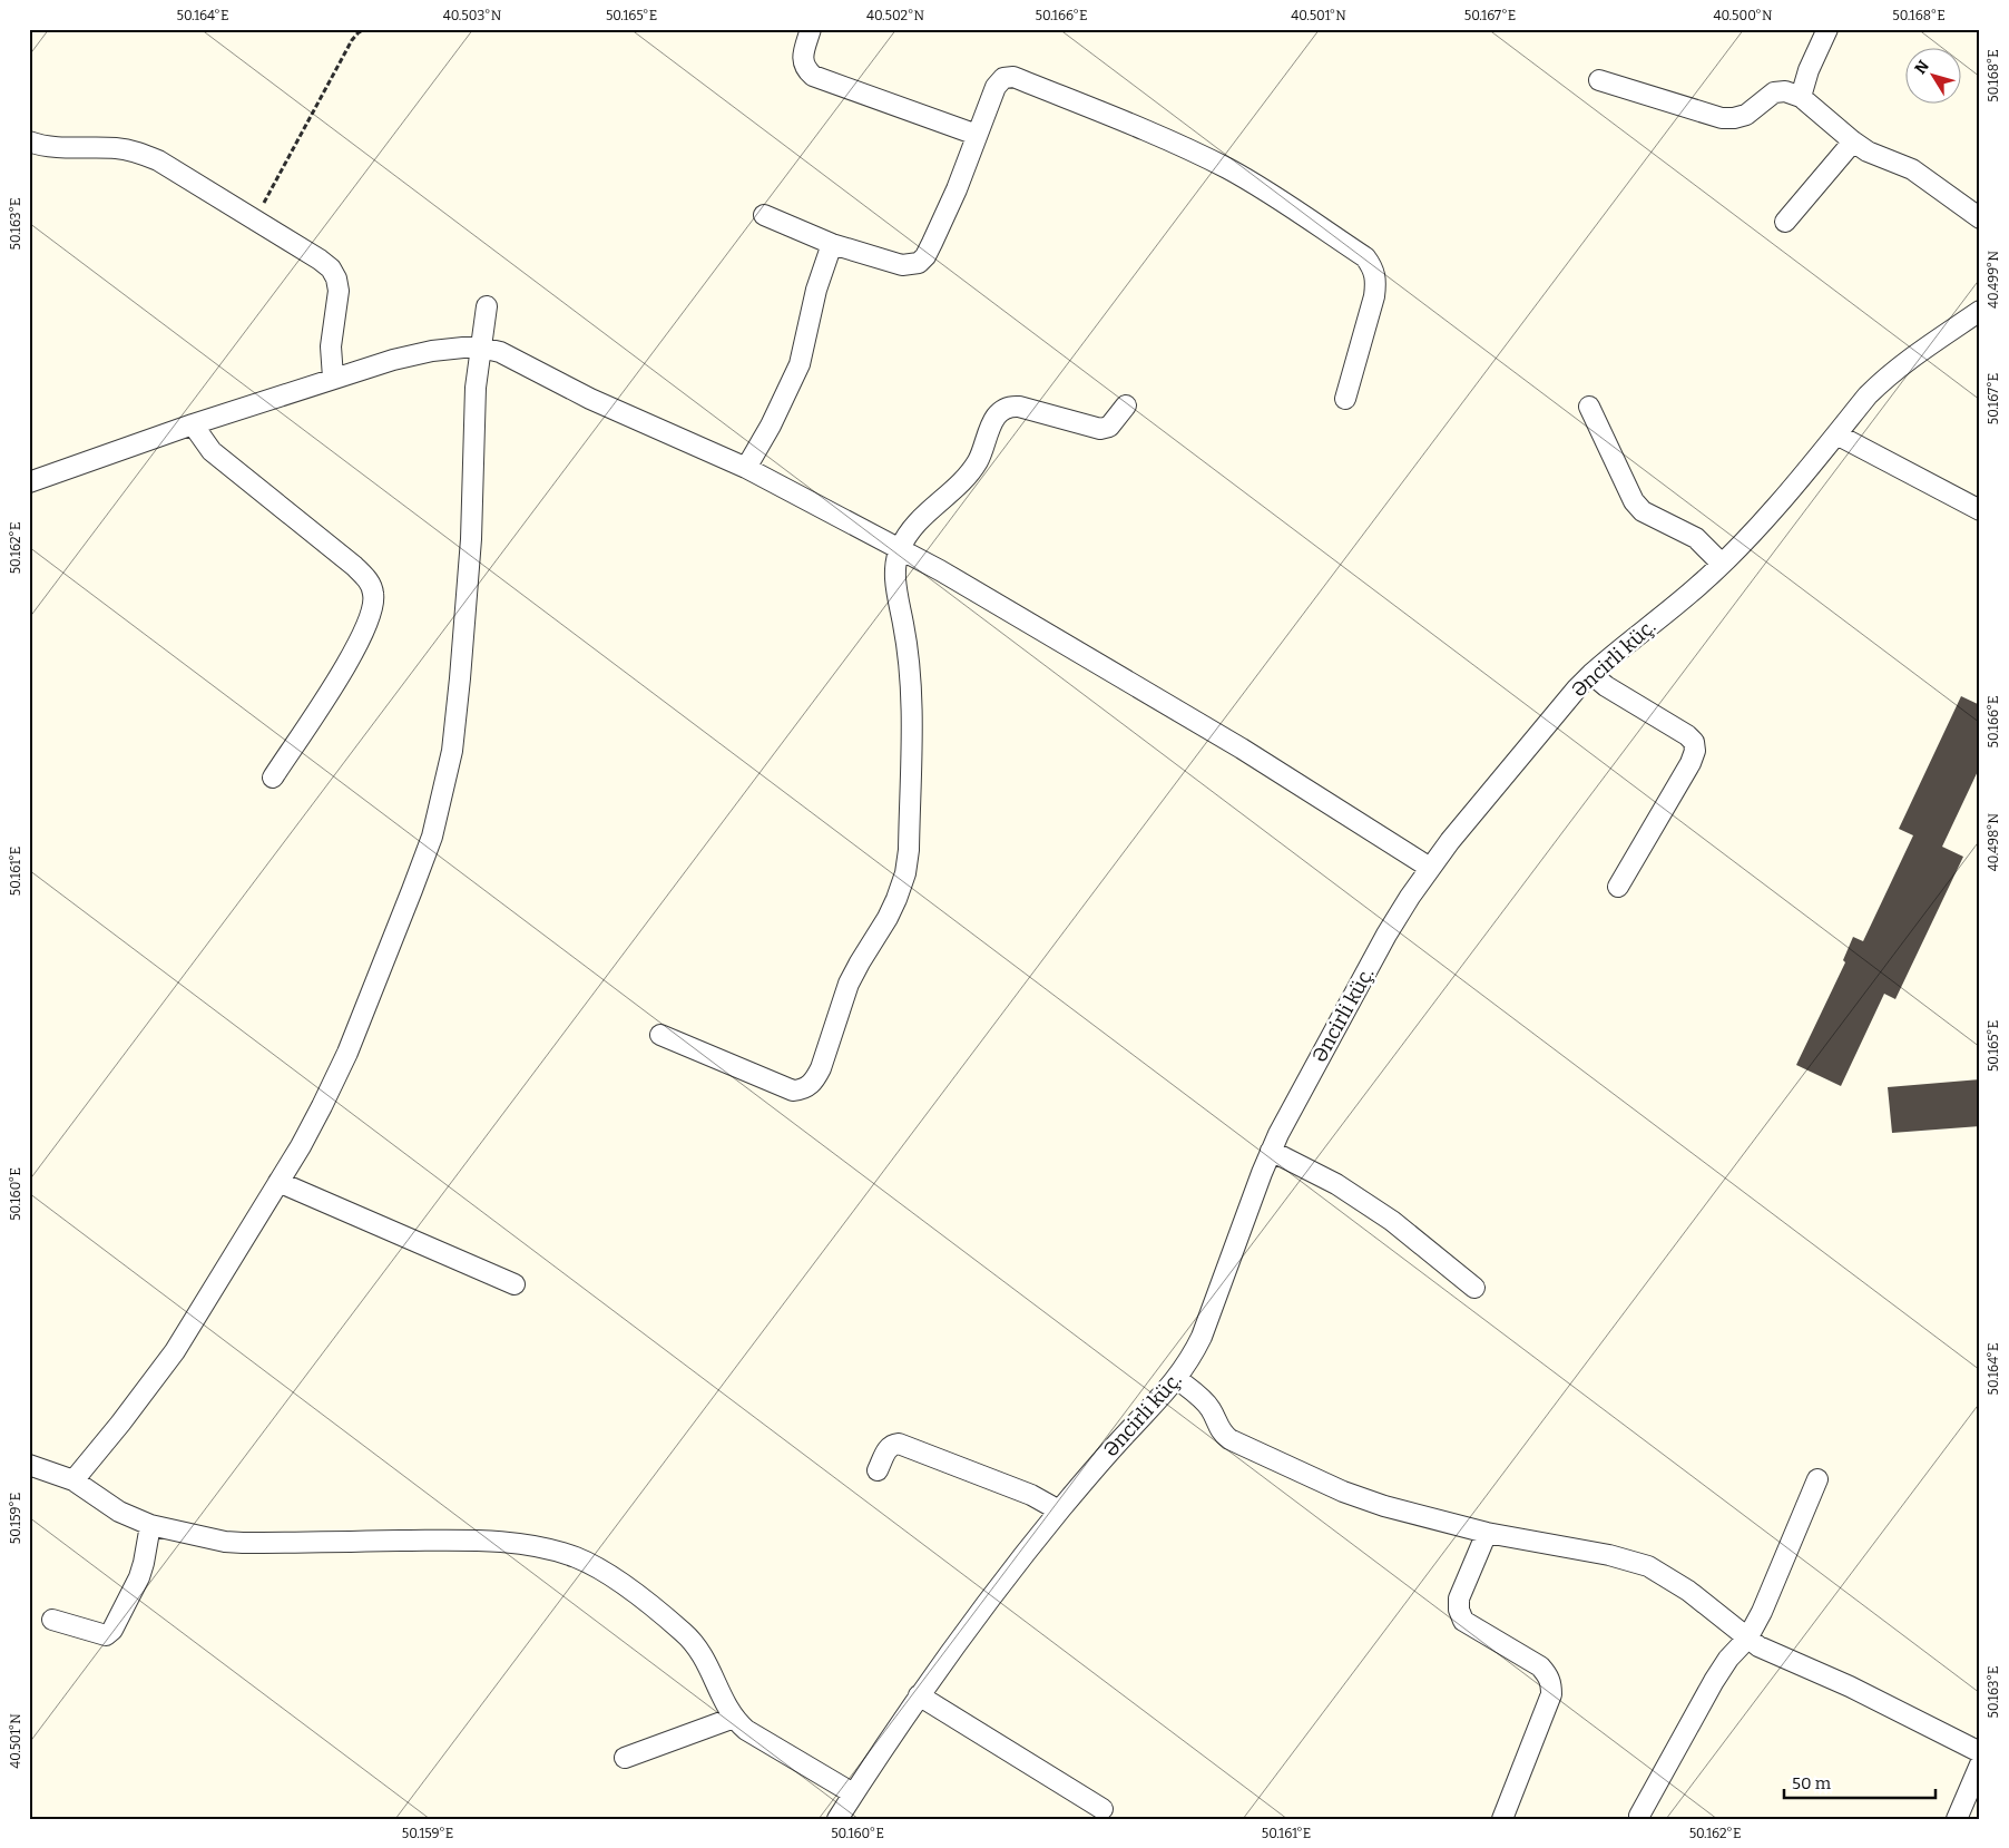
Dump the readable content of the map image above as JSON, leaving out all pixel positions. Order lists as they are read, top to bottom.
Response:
{
  "streets": {
    "street": ["Əncirli küç."]
  },
  "scale_bar": "50 m",
  "north": "top left",
  "coordinates": [
    "50.164°E",
    "40.503°N",
    "50.165°E",
    "40.502°N",
    "50.166°E",
    "40.501°N",
    "50.167°E",
    "40.500°N",
    "50.168°E",
    "50.163°E",
    "40.499°N",
    "50.162°E",
    "40.498°N",
    "50.161°E",
    "50.160°E",
    "50.159°E"
  ]
}
